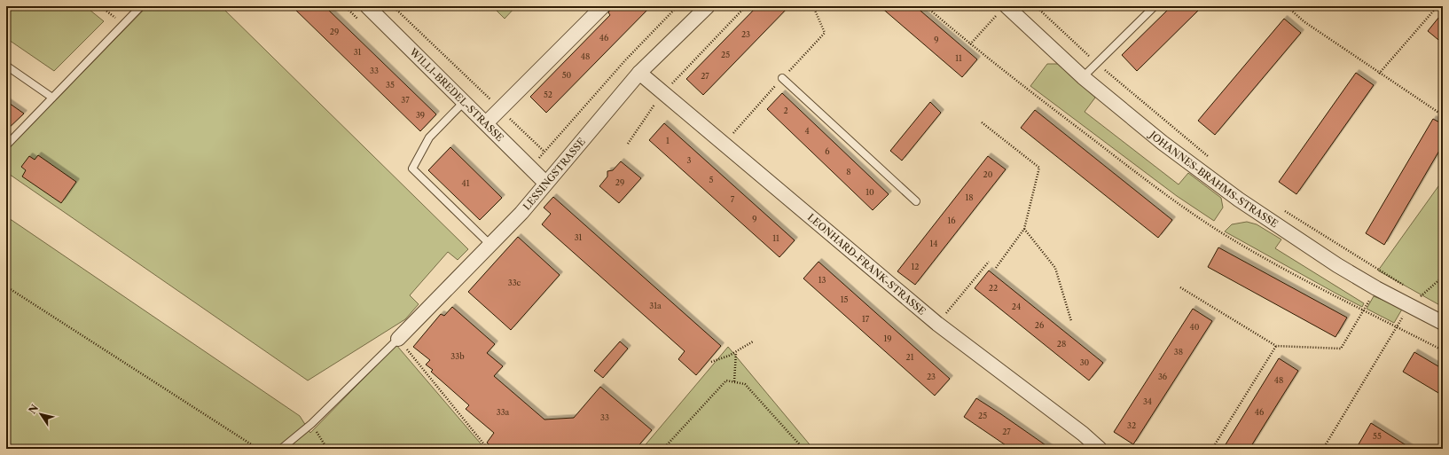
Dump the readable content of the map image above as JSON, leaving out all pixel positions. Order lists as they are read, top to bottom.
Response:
{
  "streets": {
    "street": [
      "WILLI-BREDEL-STRASSE",
      "LESSINGSTRASSE",
      "JOHANNES-BRAHMS-STRASSE",
      "LEONHARD-FRANK-STRASSE"
    ]
  },
  "crossings": [
    ["WILLI-BREDEL-STRASSE", "LESSINGSTRASSE"],
    ["LESSINGSTRASSE", "LEONHARD-FRANK-STRASSE"]
  ],
  "house_numbers": [
    "29",
    "23",
    "46",
    "9",
    "31",
    "25",
    "48",
    "11",
    "33",
    "50",
    "27",
    "35",
    "52",
    "37",
    "2",
    "39",
    "4",
    "1",
    "6",
    "3",
    "8",
    "20",
    "5",
    "29",
    "41",
    "10",
    "18",
    "7",
    "9",
    "16",
    "31",
    "11",
    "14",
    "12",
    "13",
    "33c",
    "22",
    "15",
    "31a",
    "24",
    "17",
    "26",
    "40",
    "19",
    "28",
    "38",
    "33b",
    "21",
    "30",
    "23",
    "36",
    "48",
    "34",
    "33a",
    "46",
    "25",
    "33",
    "32",
    "27",
    "55"
  ],
  "north": "top left"
}
